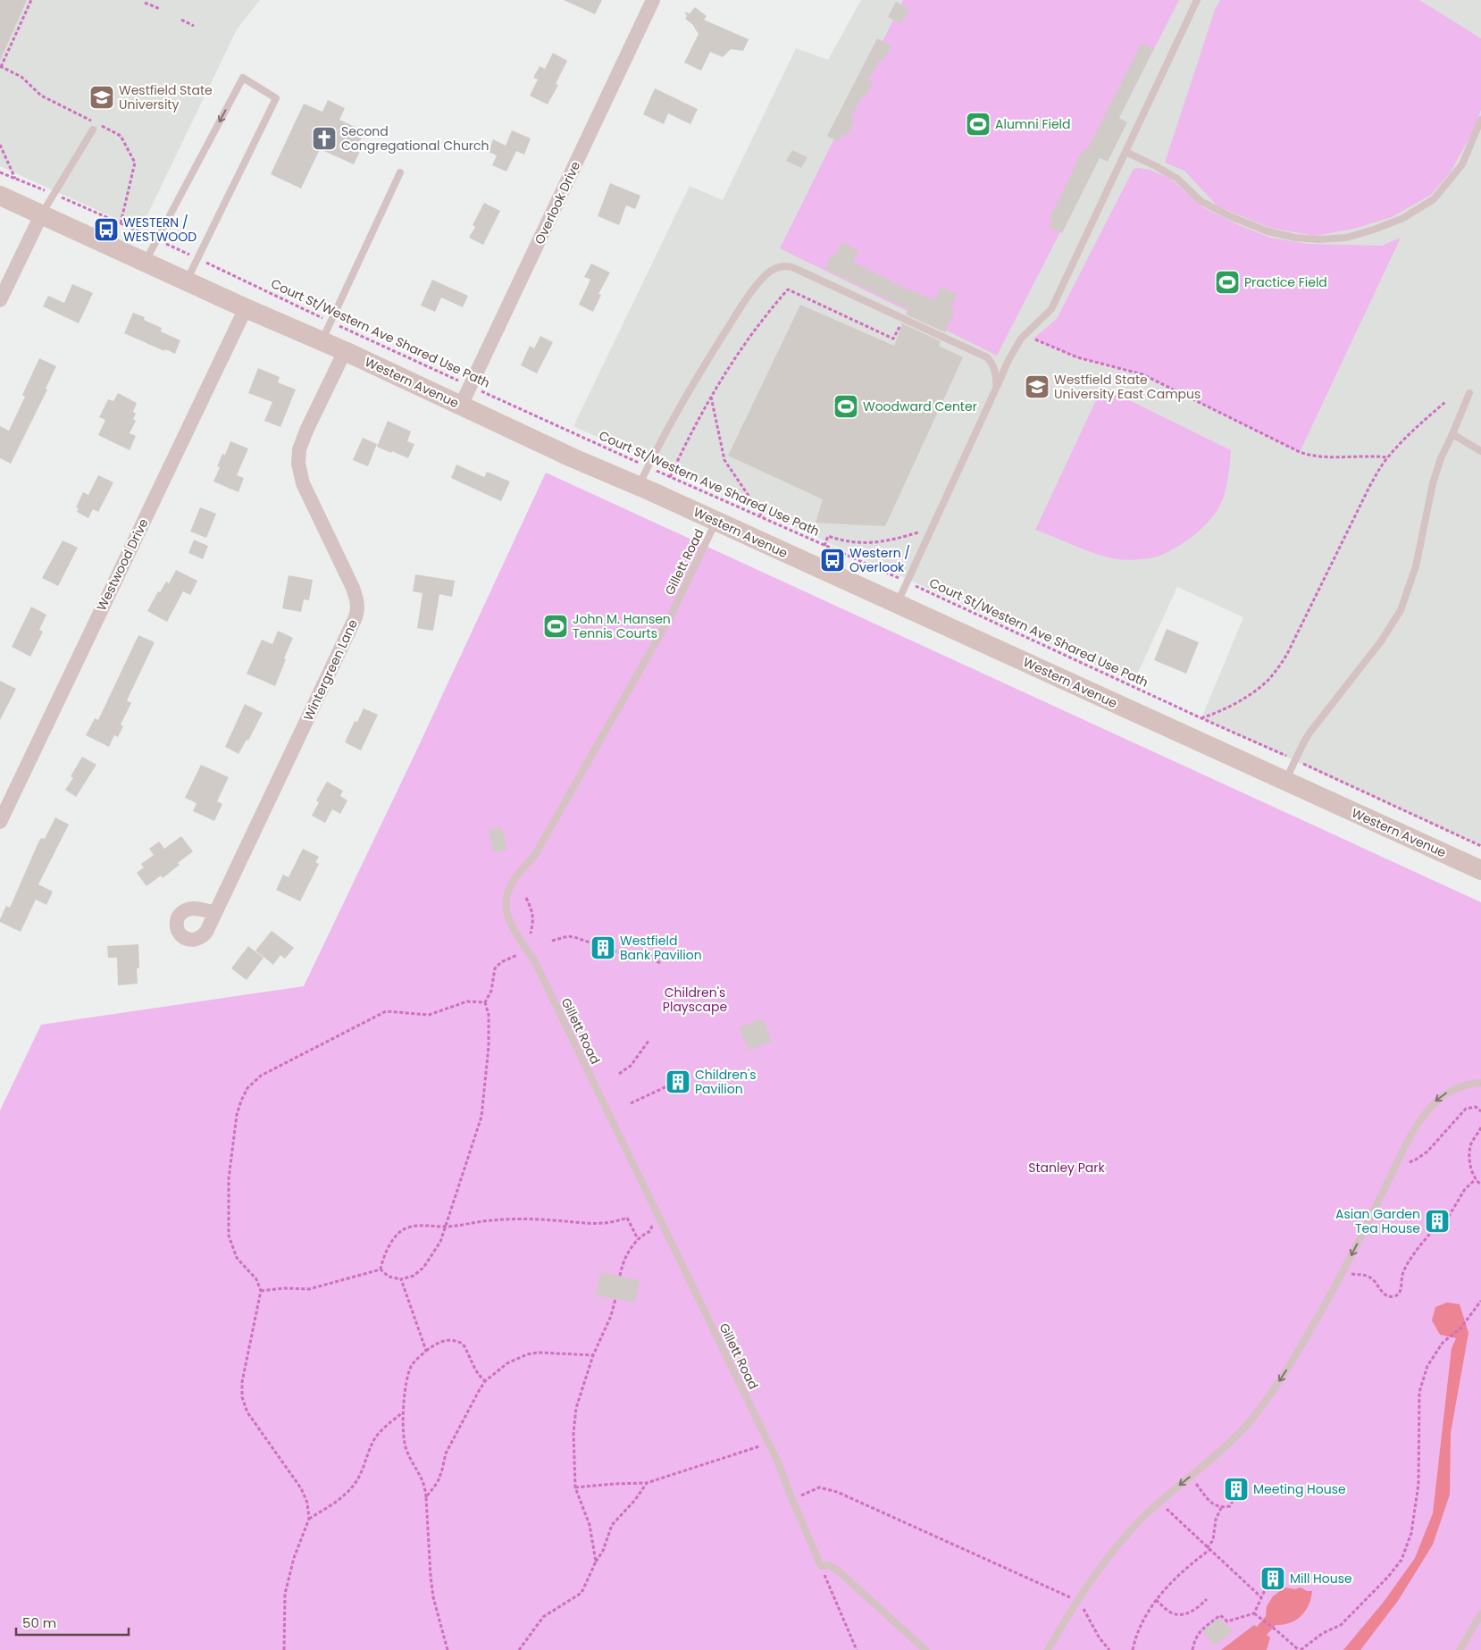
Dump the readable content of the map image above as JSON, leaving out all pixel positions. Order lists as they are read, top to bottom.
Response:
{
  "streets": {
    "main road": ["Western Avenue"],
    "street": ["Overlook Drive", "Westwood Drive", "Wintergreen Lane"],
    "lane": ["Gillett Road"],
    "path": ["Court St/Western Ave Shared Use Path"]
  },
  "crossings": [
    ["Overlook Drive", "Court St/Western Ave Shared Use Path"],
    ["Overlook Drive", "Western Avenue"],
    ["Western Avenue", "Gillett Road"],
    ["Western Avenue", "Westwood Drive"],
    ["Western Avenue", "Wintergreen Lane"]
  ],
  "parks": ["Children's Playscape", "Stanley Park"],
  "places": {
    "school or university": ["Westfield State University", "Westfield State University East Campus"],
    "sports": [
      "Alumni Field",
      "Practice Field",
      "Woodward Center",
      "John M. Hansen Tennis Courts"
    ],
    "church": ["Second Congregational Church"],
    "bus stop": ["WESTERN / WESTWOOD", "Western / Overlook"],
    "building": [
      "Westfield Bank Pavilion",
      "Children's Pavilion",
      "Asian Garden Tea House",
      "Meeting House",
      "Mill House"
    ]
  },
  "scale_bar": "50 m"
}
